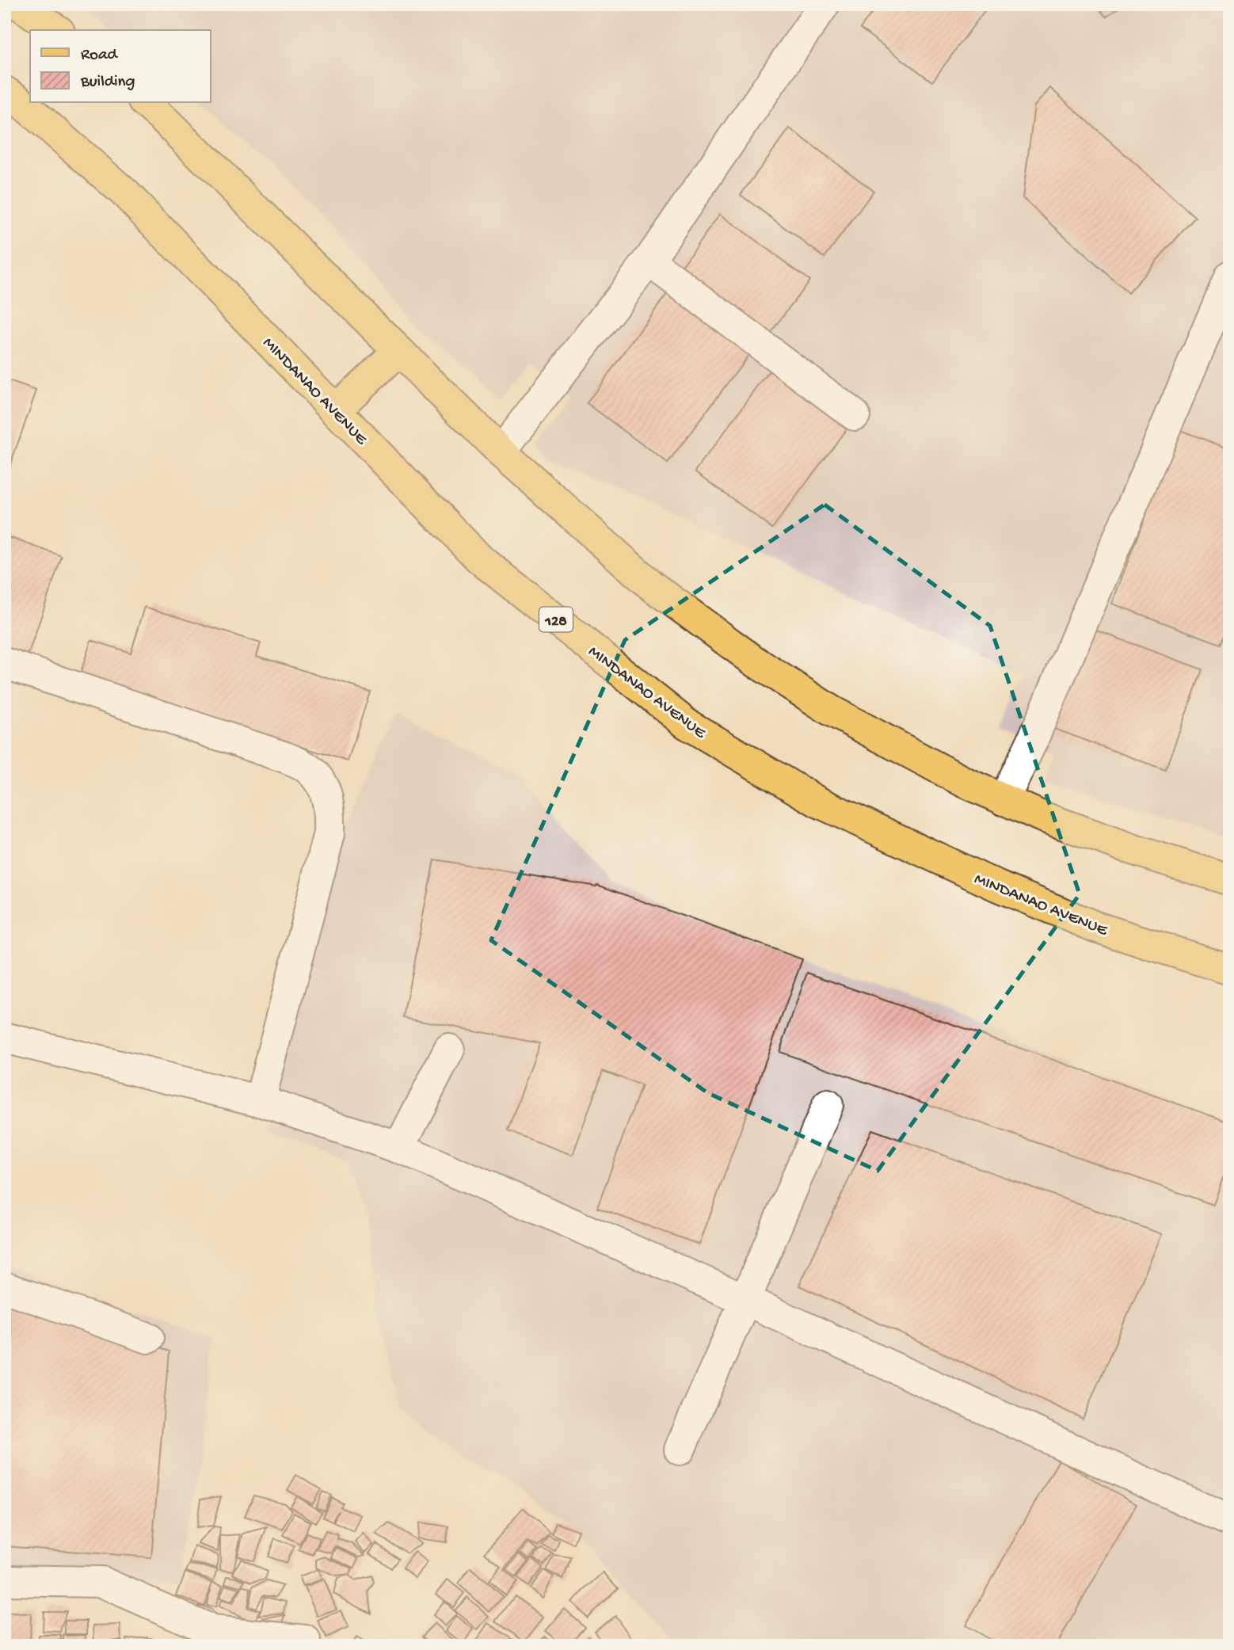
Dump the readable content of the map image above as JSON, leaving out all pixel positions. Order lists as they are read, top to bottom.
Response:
{
  "streets": {
    "main road": ["MINDANAO AVENUE", "128"]
  },
  "legend": ["Road", "Building"]
}
